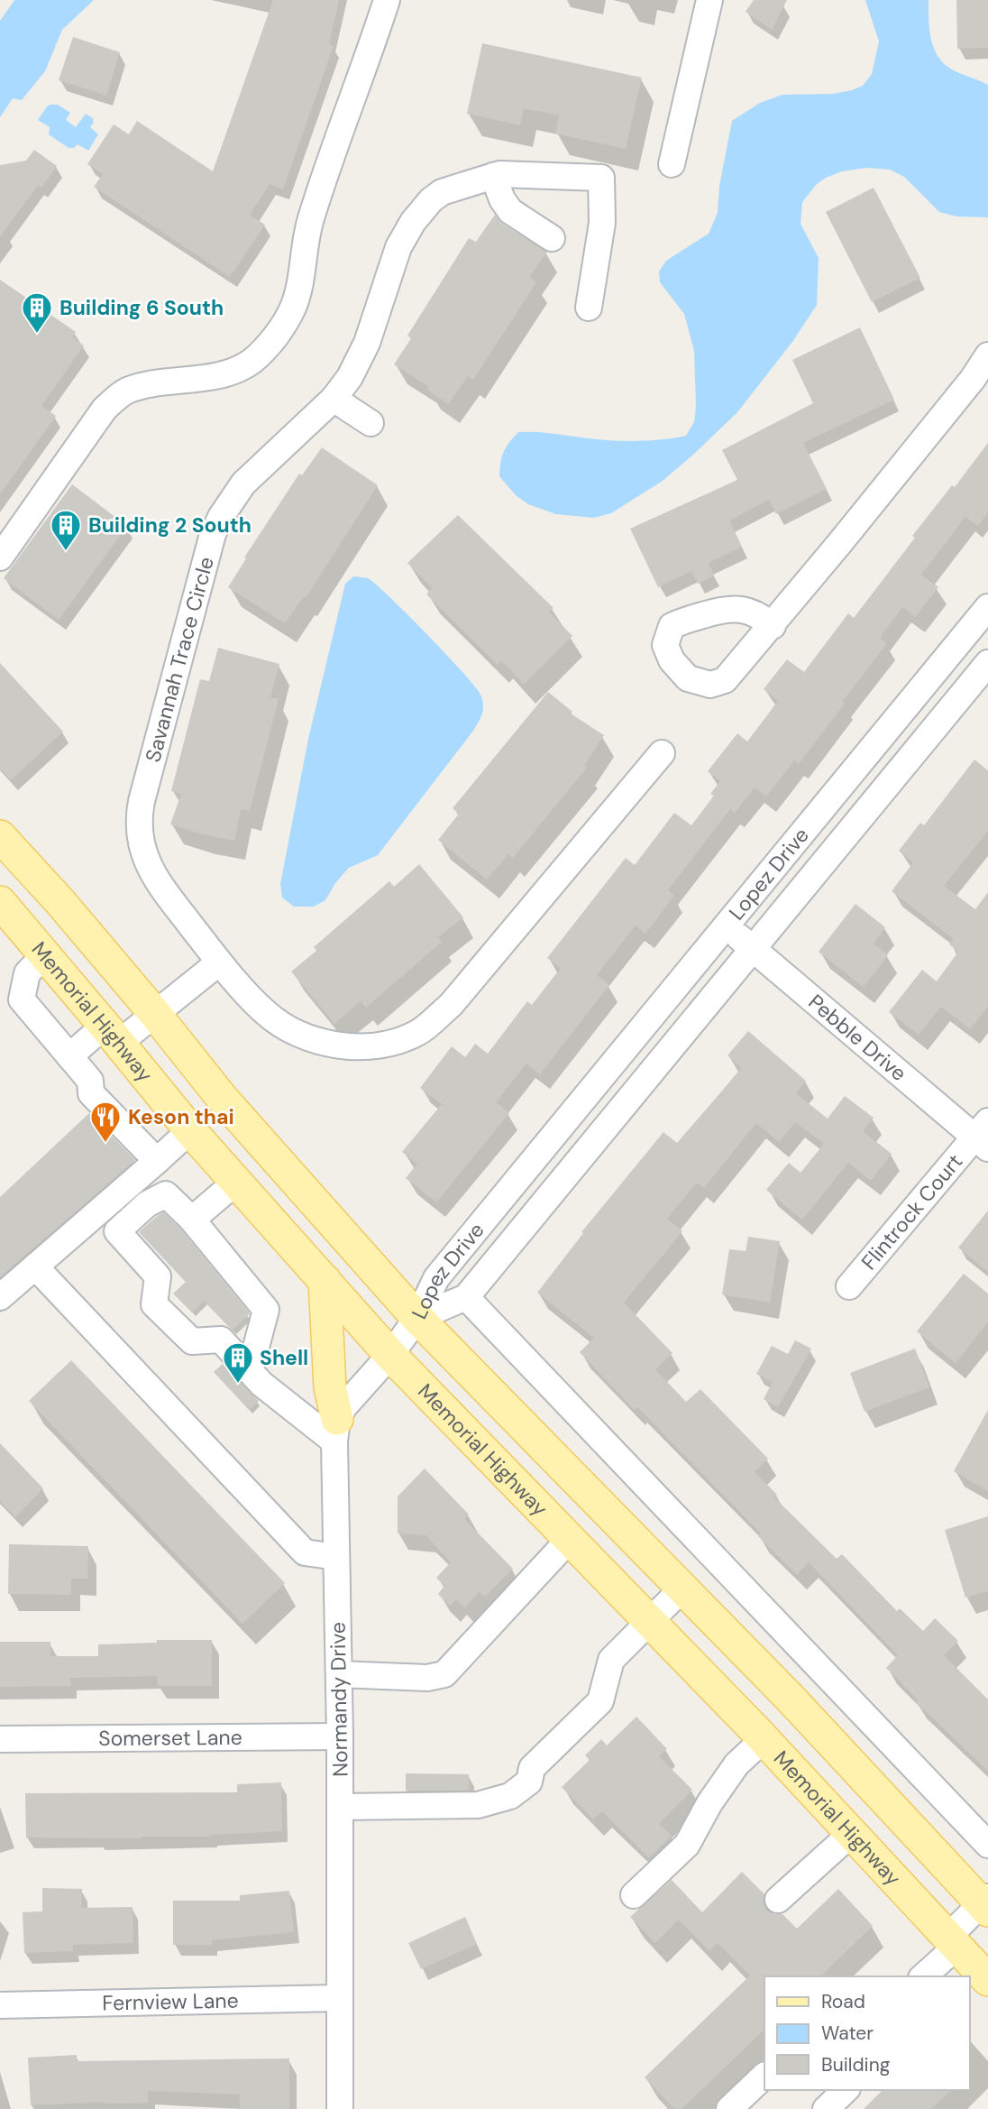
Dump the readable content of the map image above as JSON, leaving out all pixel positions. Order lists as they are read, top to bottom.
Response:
{
  "streets": {
    "main road": ["Memorial Highway"],
    "street": [
      "Savannah Trace Circle",
      "Lopez Drive",
      "Pebble Drive",
      "Flintrock Court",
      "Normandy Drive",
      "Somerset Lane",
      "Fernview Lane"
    ]
  },
  "crossings": [
    ["Lopez Drive", "Pebble Drive"],
    ["Pebble Drive", "Flintrock Court"],
    ["Normandy Drive", "Somerset Lane"],
    ["Normandy Drive", "Fernview Lane"]
  ],
  "places": {
    "building": ["Building 6 South", "Building 2 South", "Shell"],
    "restaurant": ["Keson thai"]
  },
  "legend": ["Road", "Water", "Building"]
}
